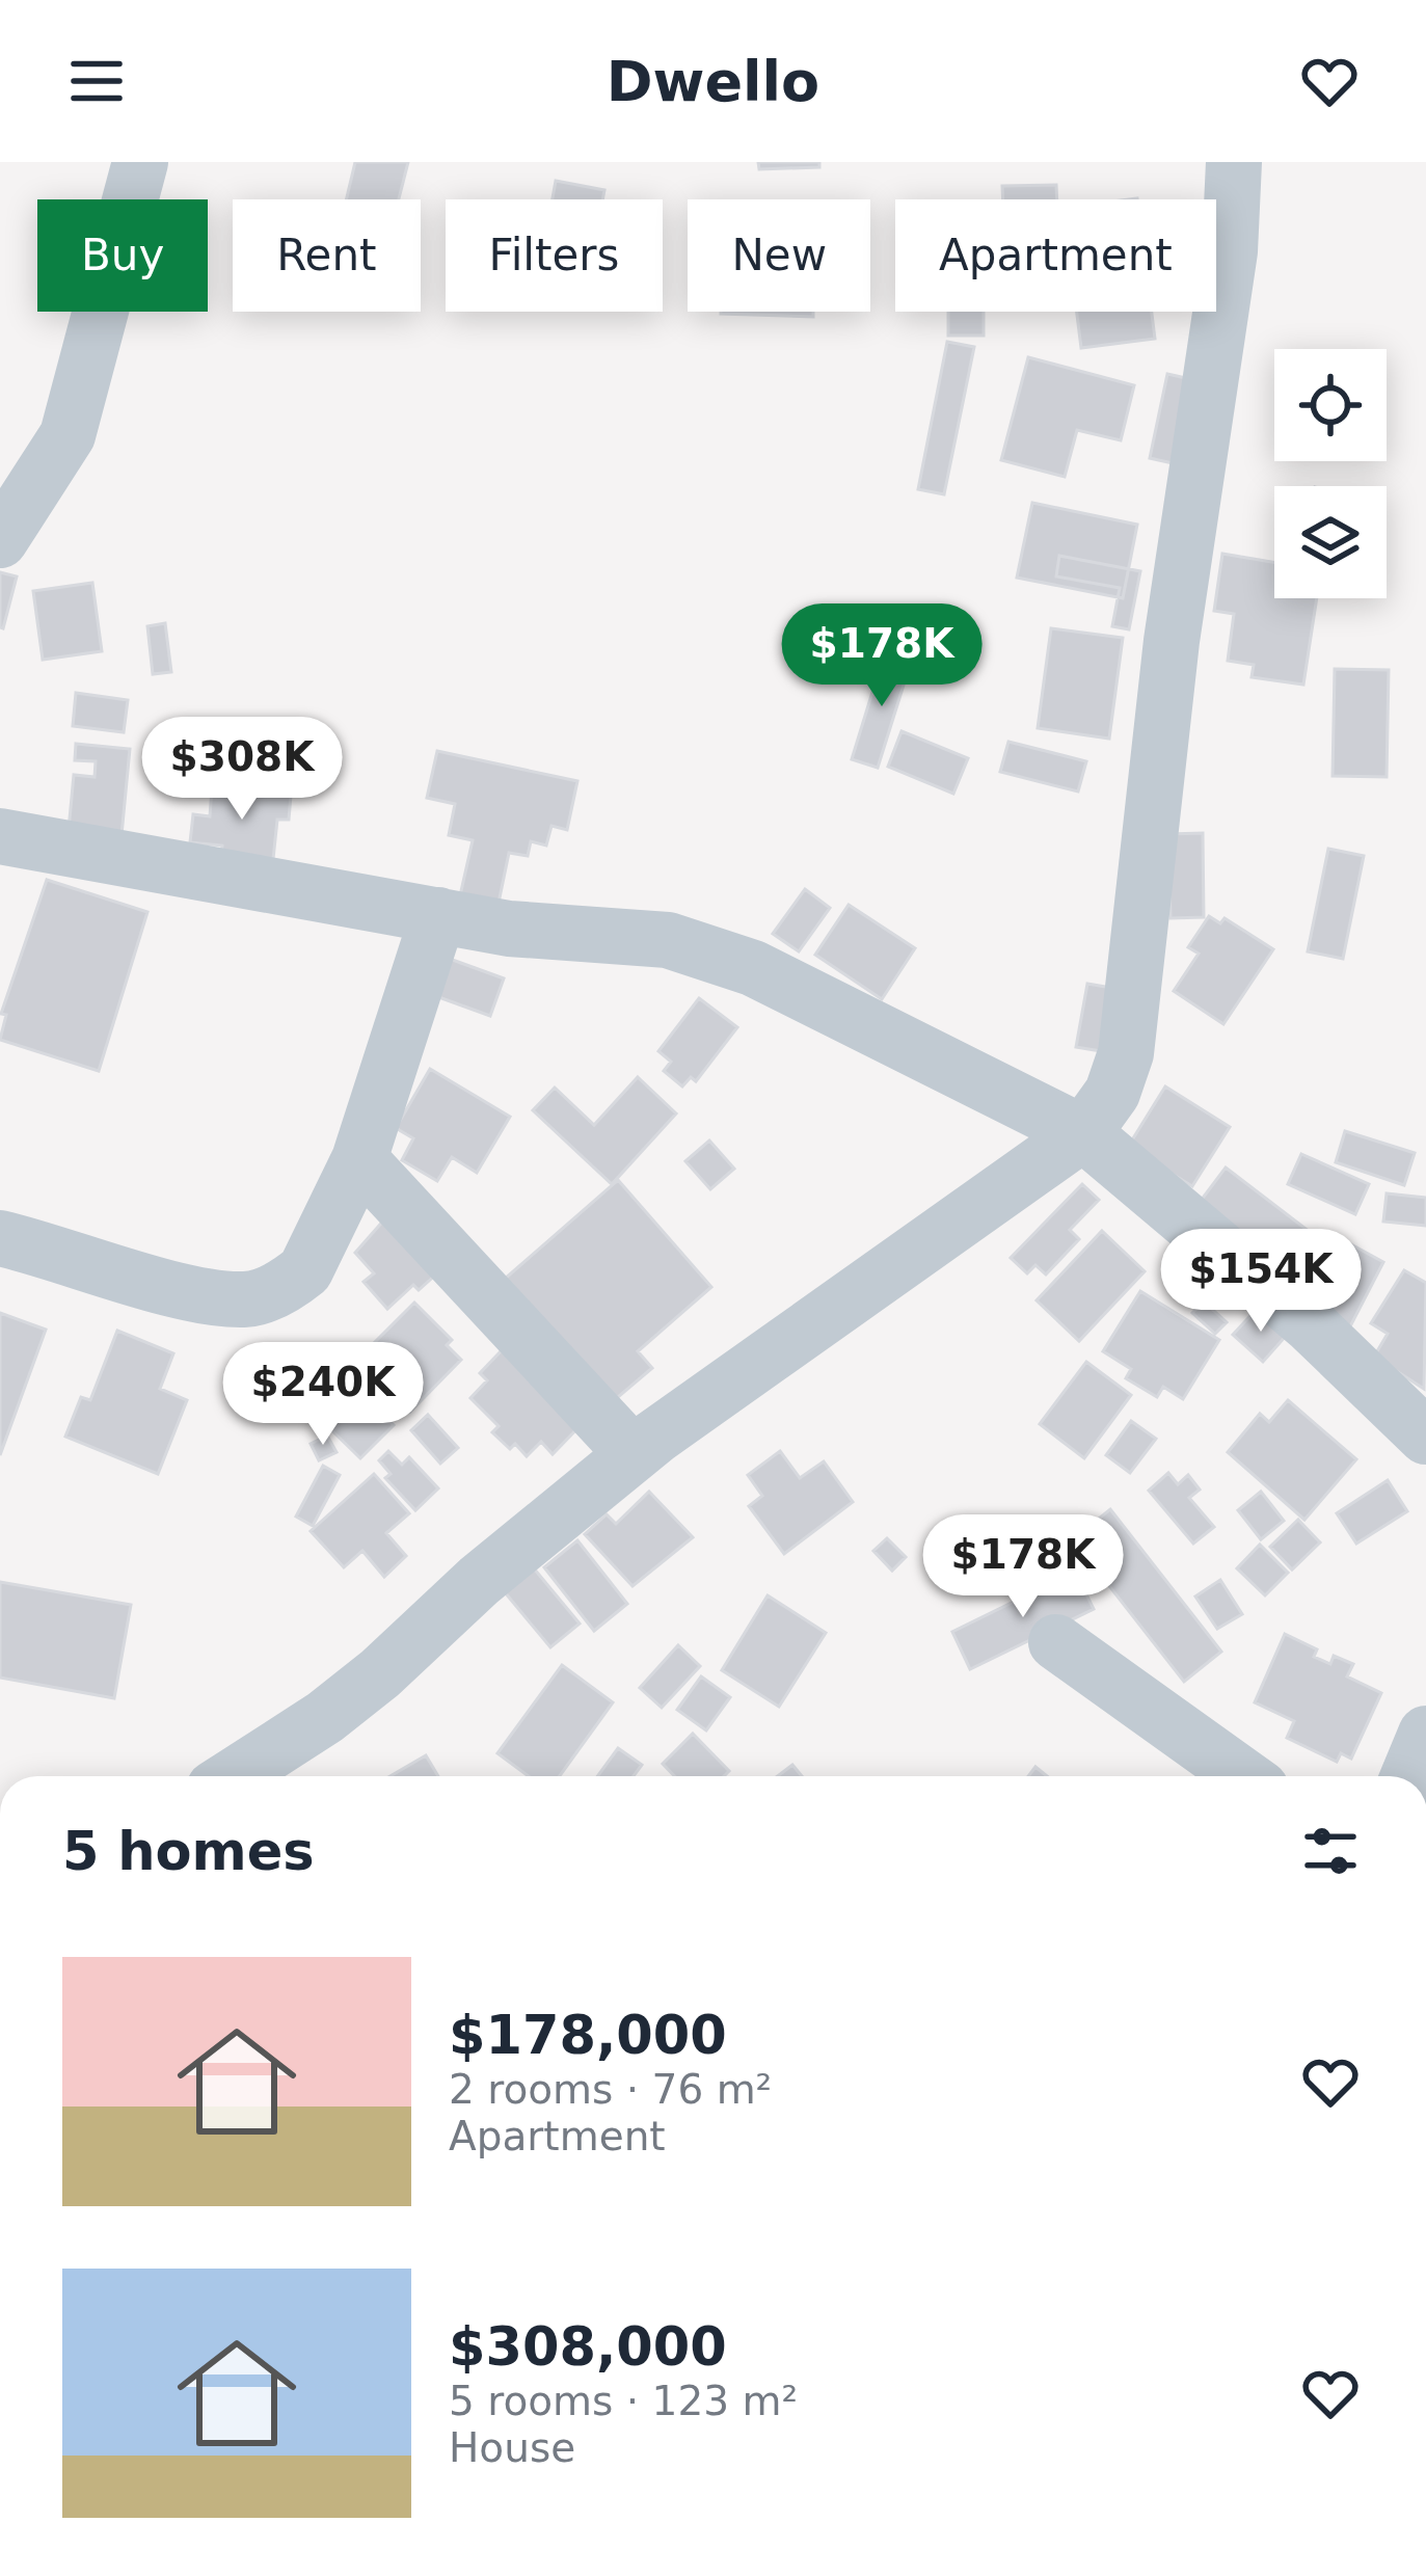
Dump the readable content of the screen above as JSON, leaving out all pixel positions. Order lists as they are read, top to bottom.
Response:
{
  "page": {
    "header": "Dwello",
    "chip": [
      "Buy",
      "Rent",
      "Filters",
      "New",
      "Apartment"
    ],
    "price": [
      "$178K",
      "$308K",
      "$154K",
      "$240K",
      "$178K"
    ],
    "heading": "5 homes",
    "list": [
      {
        "name": "$178,000",
        "note": "2 rooms · 76 m² · Apartment"
      },
      {
        "name": "$308,000",
        "note": "5 rooms · 123 m² · House"
      }
    ]
  }
}
